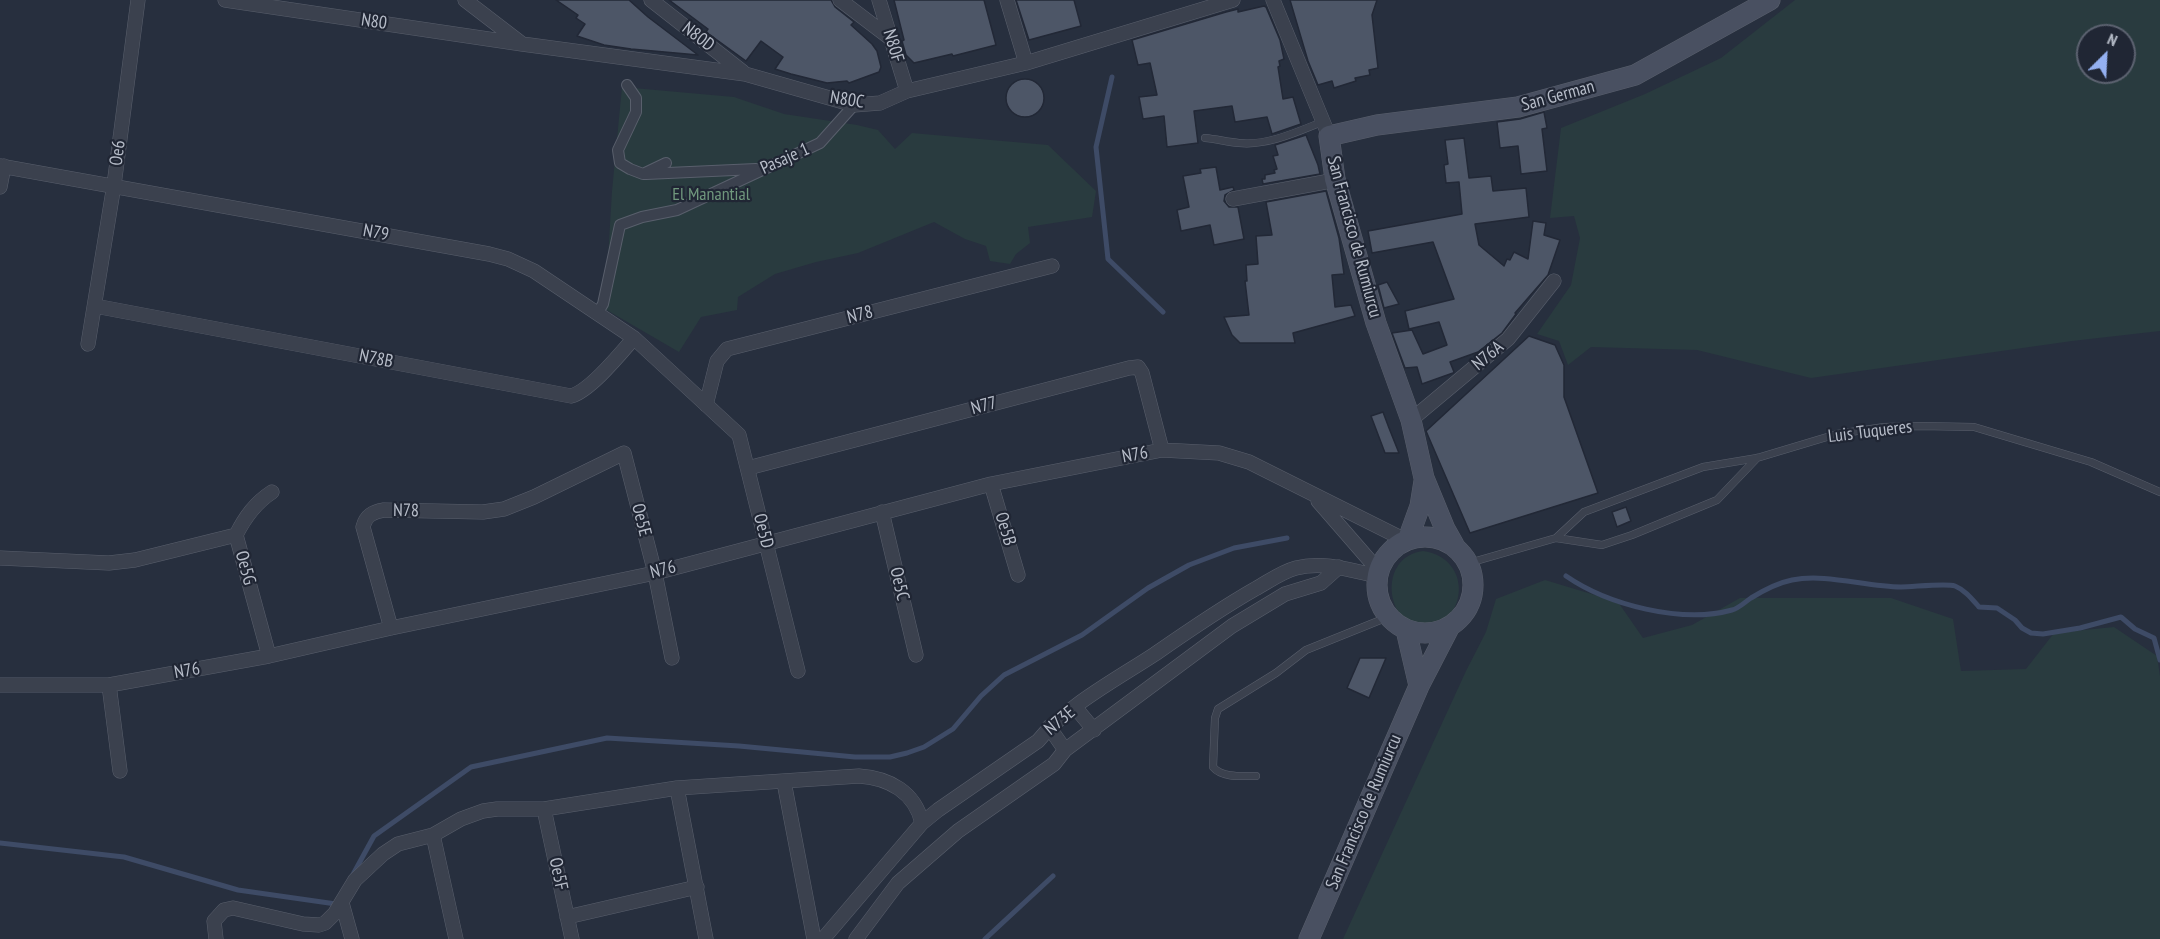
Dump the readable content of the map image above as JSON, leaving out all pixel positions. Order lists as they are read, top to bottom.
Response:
{
  "streets": {
    "main road": ["San German", "San Francisco de Rumiurcu"],
    "street": [
      "N80",
      "N80D",
      "N80F",
      "N80C",
      "Oe6",
      "Pasaje 1",
      "N79",
      "N78",
      "N76A",
      "N78B",
      "N77",
      "N76",
      "Oe5E",
      "Oe5B",
      "Oe5D",
      "Oe5G",
      "Oe5C",
      "N73E",
      "Oe5F"
    ],
    "lane": ["Luis Tuqueres"]
  },
  "crossings": [
    ["N80", "N80C"],
    ["N80D", "N80C"],
    ["N80F", "N80C"],
    ["San German", "San Francisco de Rumiurcu"],
    ["N80C", "Pasaje 1"],
    ["Oe6", "N79"],
    ["Oe6", "N78B"],
    ["Pasaje 1", "N79"],
    ["N79", "N78"],
    ["N79", "N78B"],
    ["N79", "Oe5D"],
    ["San Francisco de Rumiurcu", "N76A"],
    ["San Francisco de Rumiurcu", "N76"],
    ["San Francisco de Rumiurcu", "N73E"],
    ["N78", "N76"],
    ["N78", "Oe5E"],
    ["N78", "Oe5D"],
    ["N77", "N76"],
    ["N77", "Oe5D"],
    ["N76", "Oe5E"],
    ["N76", "Oe5B"],
    ["N76", "Oe5D"],
    ["N76", "Oe5G"],
    ["N76", "Oe5C"],
    ["N76", "N73E"]
  ],
  "parks": ["El Manantial"],
  "north": "top right"
}
